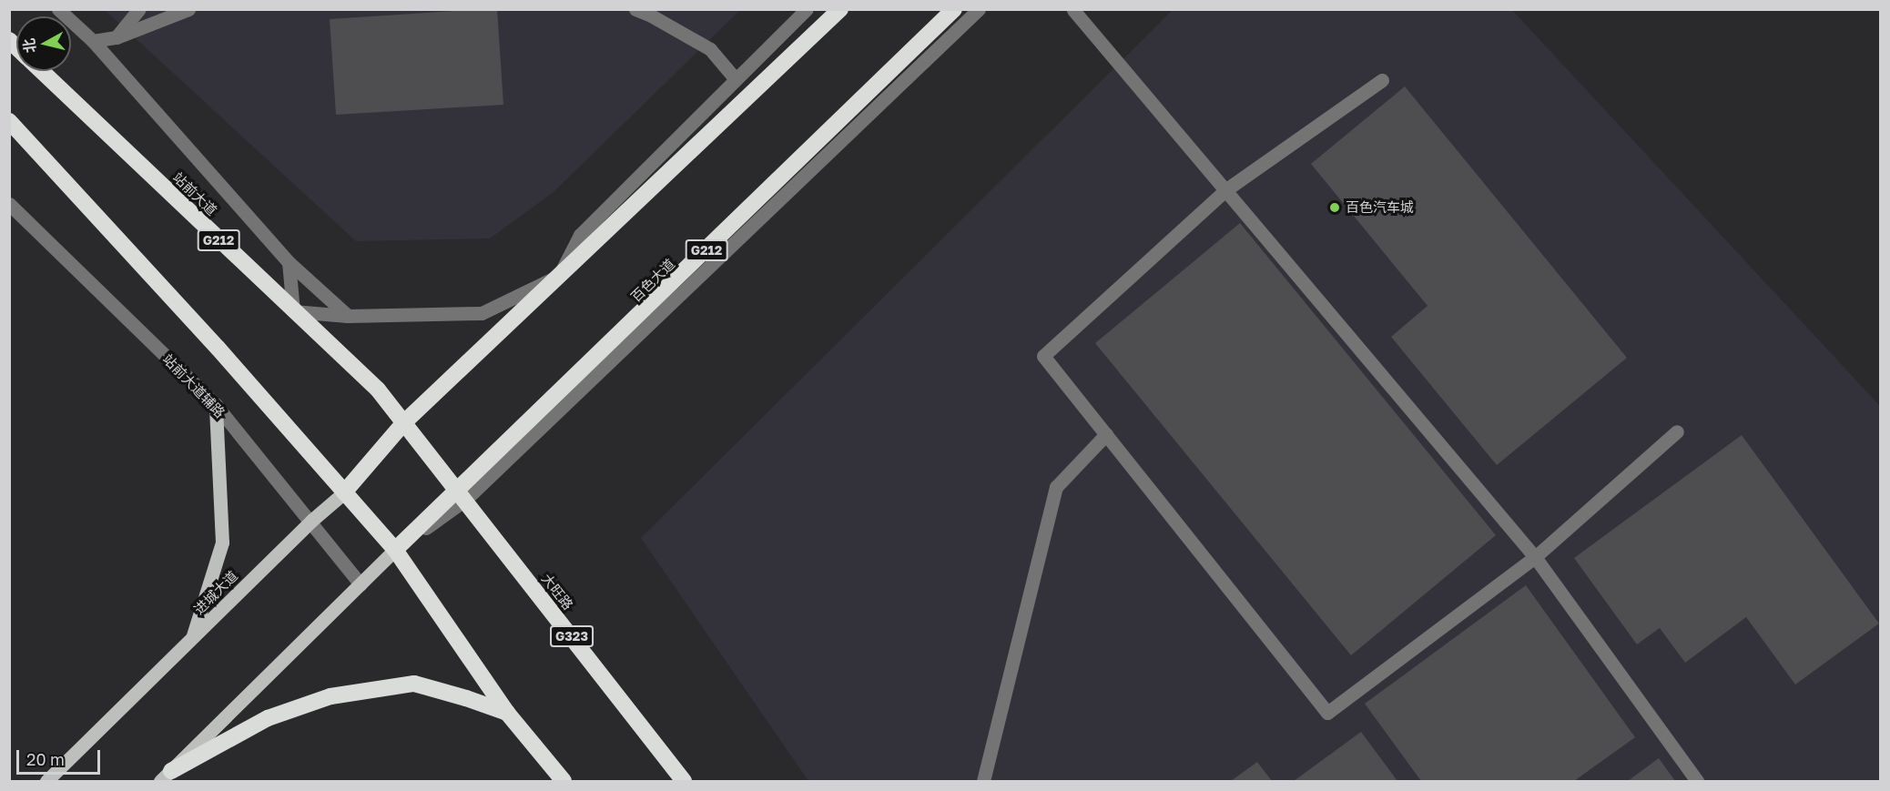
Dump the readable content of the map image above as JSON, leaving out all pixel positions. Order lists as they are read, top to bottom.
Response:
{
  "streets": {
    "highway": [
      "站前大道",
      "G212",
      "百色大道",
      "大旺路",
      "进城大道",
      "G323"
    ],
    "street": ["站前大道辅路"]
  },
  "crossings": [
    ["站前大道", "大旺路"],
    ["站前大道", "进城大道"],
    ["百色大道", "大旺路"],
    ["站前大道辅路", "进城大道"],
    ["大旺路", "进城大道"]
  ],
  "places": ["百色汽车城"],
  "scale_bar": "20 m",
  "north": "left"
}
